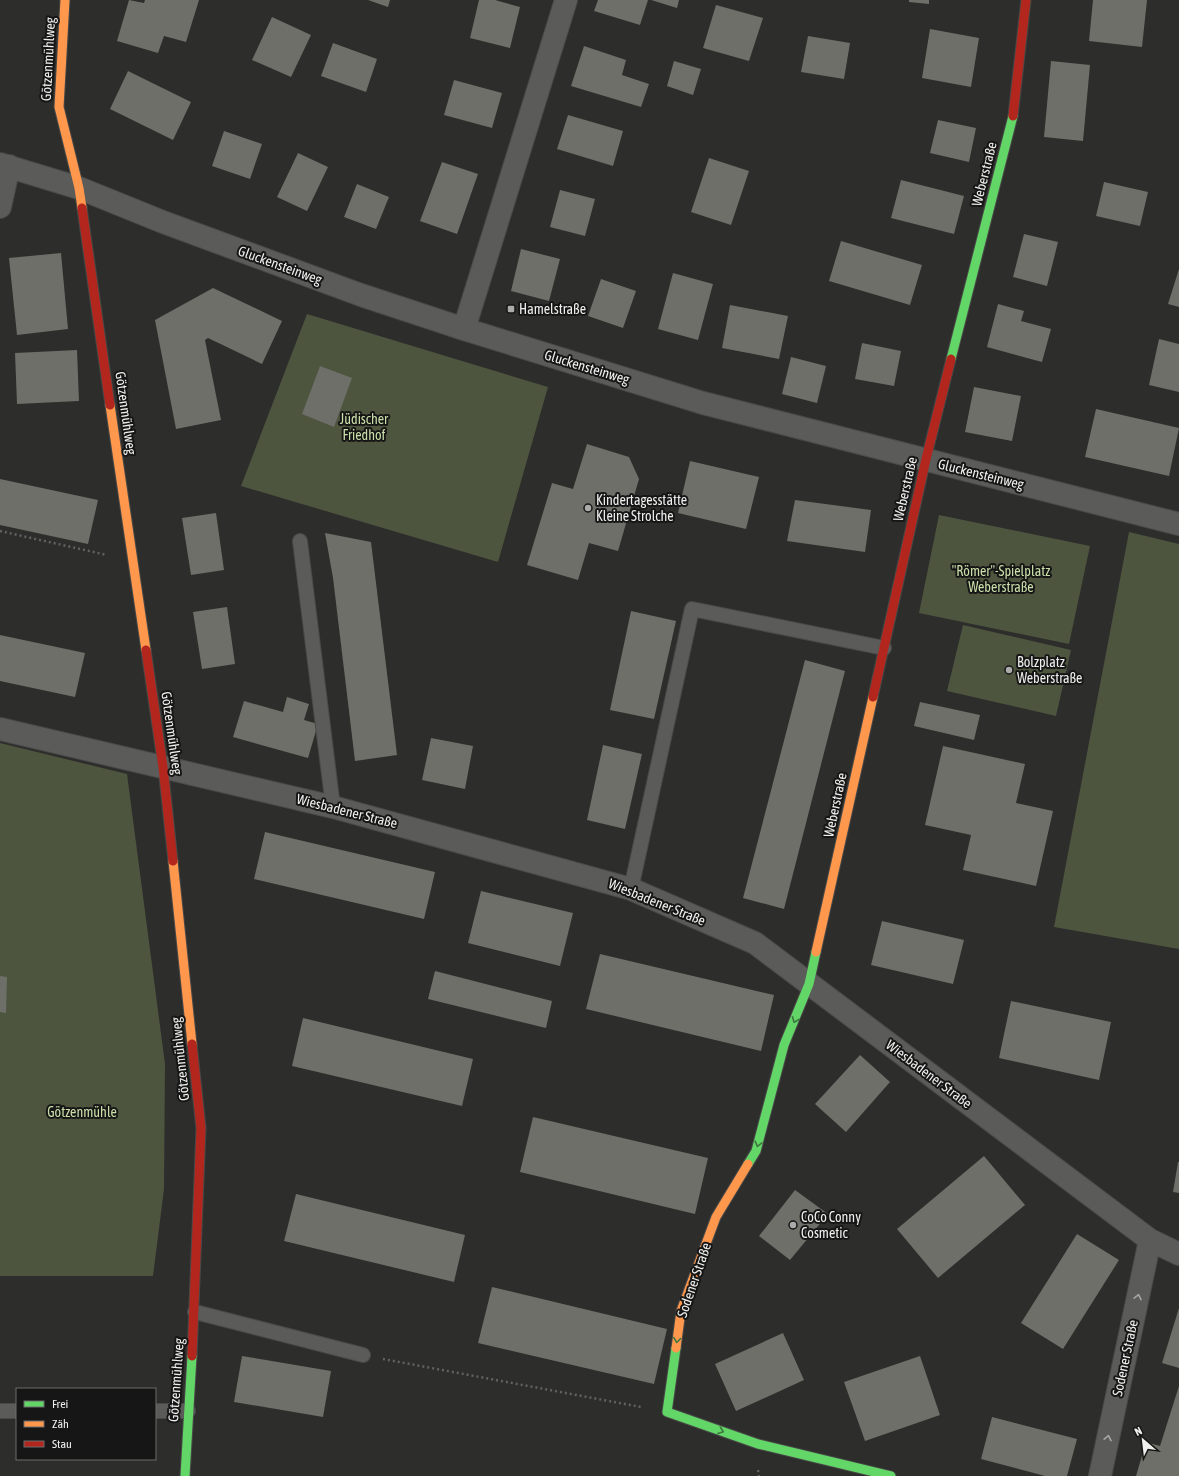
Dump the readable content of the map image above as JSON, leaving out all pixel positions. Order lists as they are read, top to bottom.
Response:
{
  "streets": {
    "street": [
      "Götzenmühlweg",
      "Weberstraße",
      "Gluckensteinweg",
      "Wiesbadener Straße",
      "Sodener Straße"
    ]
  },
  "crossings": [
    ["Götzenmühlweg", "Gluckensteinweg"],
    ["Götzenmühlweg", "Wiesbadener Straße"],
    ["Weberstraße", "Gluckensteinweg"],
    ["Weberstraße", "Wiesbadener Straße"],
    ["Weberstraße", "Sodener Straße"],
    ["Wiesbadener Straße", "Sodener Straße"]
  ],
  "parks": ["Jüdischer Friedhof", "\"Römer\"-Spielplatz Weberstraße", "Götzenmühle"],
  "places": {
    "transit": ["Hamelstraße"],
    "other": ["Kindertagesstätte Kleine Strolche", "Bolzplatz Weberstraße", "CoCo Conny Cosmetic"]
  },
  "legend": ["Frei", "Zäh", "Stau"],
  "north": "top left"
}
